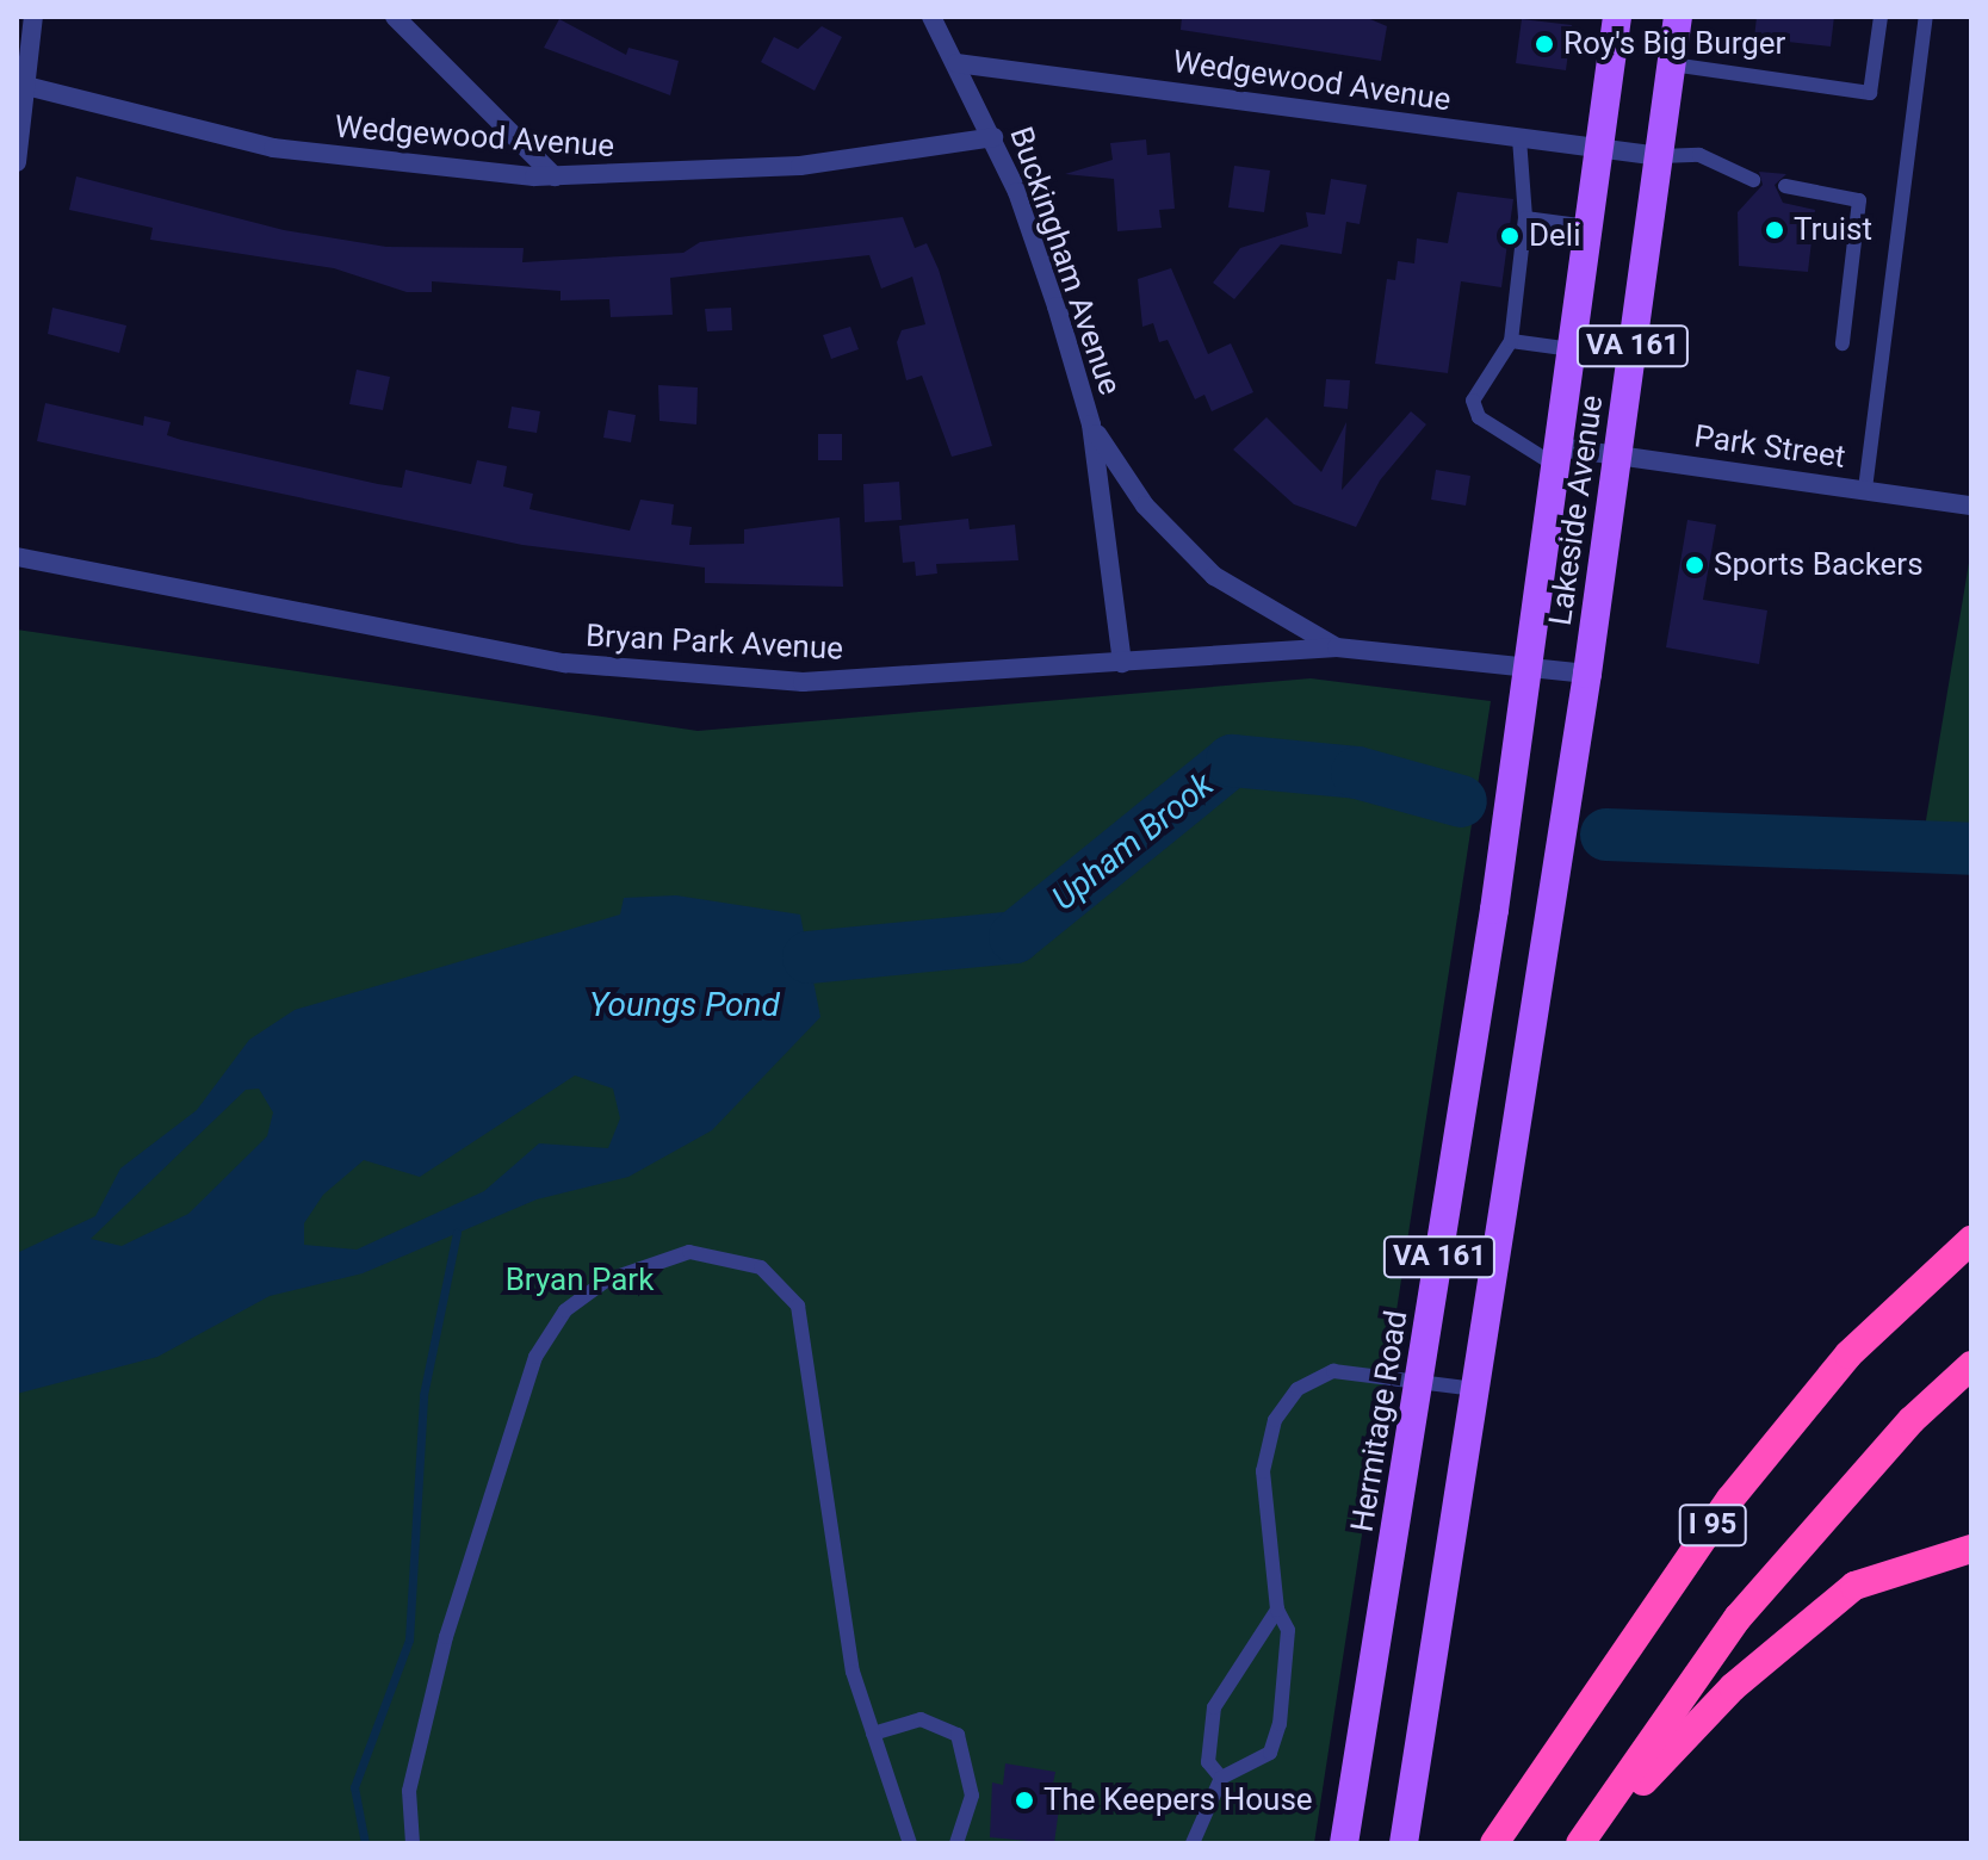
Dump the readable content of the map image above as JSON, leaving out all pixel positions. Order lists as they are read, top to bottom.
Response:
{
  "streets": {
    "highway": ["I 95"],
    "main road": ["VA 161", "Lakeside Avenue", "Hermitage Road"],
    "street": [
      "Wedgewood Avenue",
      "Buckingham Avenue",
      "Park Street",
      "Bryan Park Avenue"
    ]
  },
  "crossings": [
    ["Wedgewood Avenue", "Buckingham Avenue"],
    ["Wedgewood Avenue", "Lakeside Avenue"],
    ["Buckingham Avenue", "Bryan Park Avenue"],
    ["VA 161", "Lakeside Avenue"],
    ["VA 161", "Bryan Park Avenue"],
    ["Park Street", "Lakeside Avenue"],
    ["Lakeside Avenue", "Bryan Park Avenue"],
    ["Lakeside Avenue", "Hermitage Road"],
    ["Bryan Park Avenue", "Hermitage Road"]
  ],
  "water": ["Upham Brook", "Youngs Pond"],
  "parks": ["Bryan Park"],
  "places": [
    "Roy's Big Burger",
    "Truist",
    "Deli",
    "Sports Backers",
    "The Keepers House"
  ]
}
